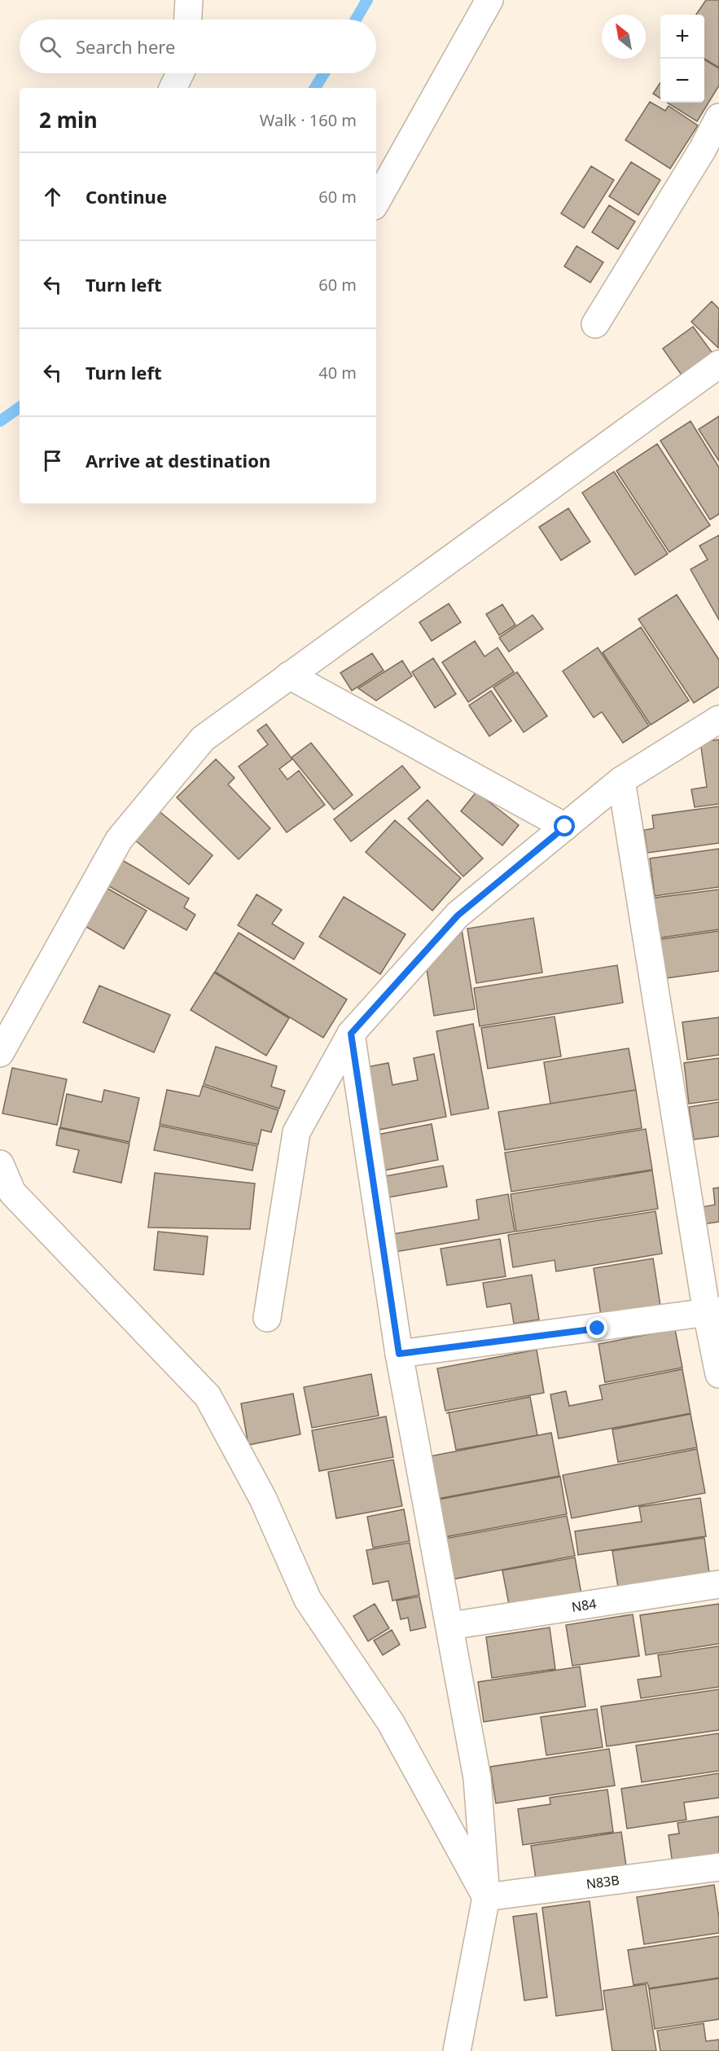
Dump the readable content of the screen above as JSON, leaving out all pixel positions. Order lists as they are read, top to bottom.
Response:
{
  "streets": {
    "street": ["N84", "N83B"]
  },
  "north": "top left",
  "page": {
    "map_buttons": ["+", "−"],
    "search": "Search here",
    "heading": ["2 min", "Walk · 160 m"],
    "list": [
      ["Continue", "60 m"],
      ["Turn left", "60 m"],
      ["Turn left", "40 m"],
      "Arrive at destination"
    ]
  }
}
